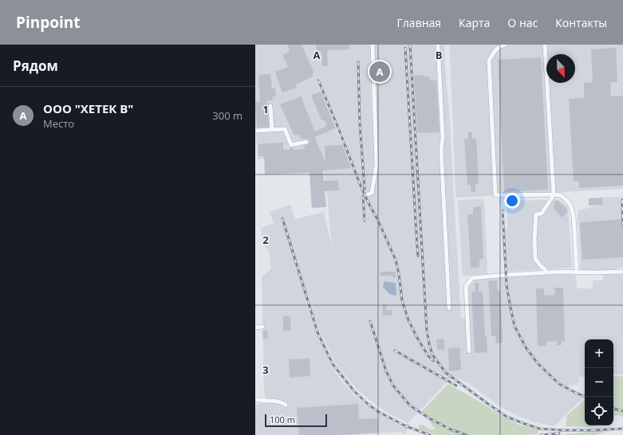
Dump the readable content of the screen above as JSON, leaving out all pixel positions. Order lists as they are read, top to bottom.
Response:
{
  "scale_bar": "100 m",
  "north": "bottom right",
  "page": {
    "header": "Pinpoint",
    "nav": [
      "Главная",
      "Карта",
      "О нас",
      "Контакты"
    ],
    "heading": "Рядом",
    "pins": "A",
    "list": [
      {
        "mark": "A",
        "name": "ООО \"ХЕТЕК В\"",
        "note": "Место",
        "value": "300 m"
      }
    ],
    "map_buttons": ["+", "−"],
    "scale": "100 m"
  },
  "grid": {
    "columns": ["A", "B"],
    "rows": ["1", "2", "3"]
  }
}
